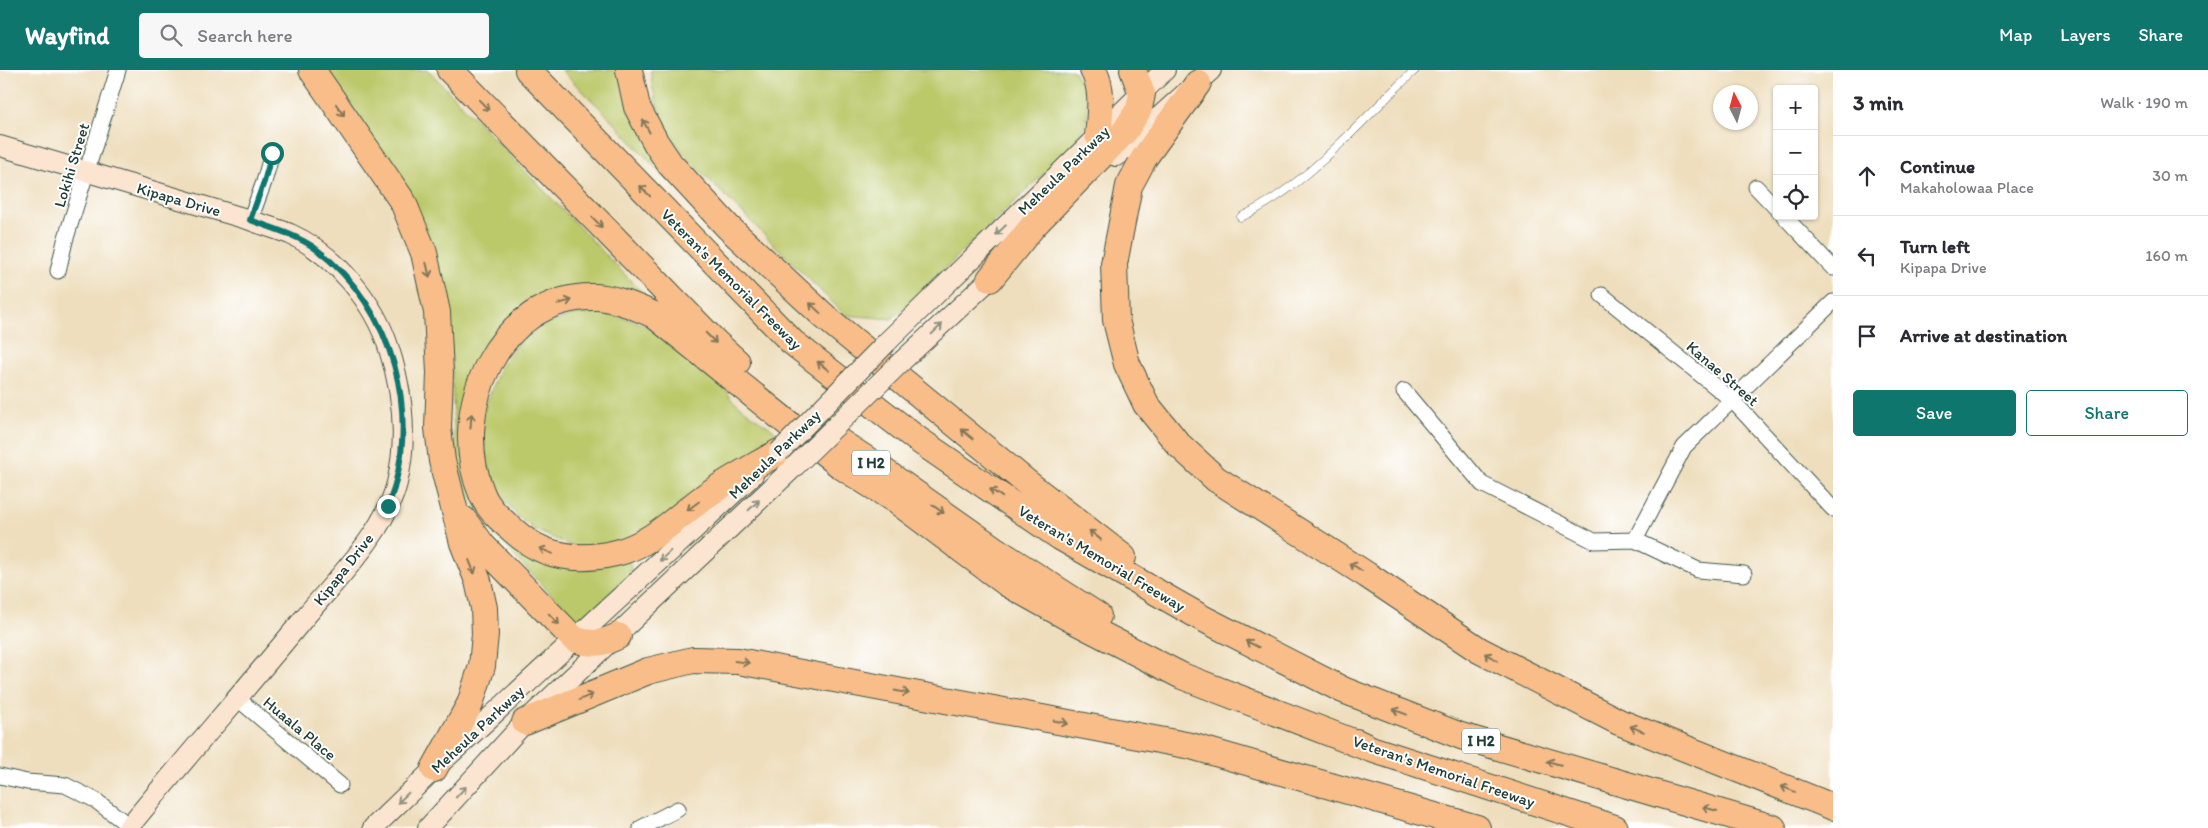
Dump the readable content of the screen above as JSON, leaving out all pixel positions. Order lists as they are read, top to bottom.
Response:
{
  "streets": {
    "highway": ["Veteran's Memorial Freeway", "I H2"],
    "main road": ["Meheula Parkway", "Kipapa Drive"],
    "street": ["Lokihi Street", "Kanae Street", "Huaala Place"]
  },
  "crossings": [
    ["Lokihi Street", "Kipapa Drive"],
    ["Kipapa Drive", "Huaala Place"]
  ],
  "north": "top",
  "page": {
    "header": "Wayfind",
    "search": "Search here",
    "nav": ["Map", "Layers", "Share"],
    "heading": ["3 min", "Walk · 190 m"],
    "map_buttons": ["+", "−"],
    "list": [
      ["Continue", "Makaholowaa Place", "30 m"],
      ["Turn left", "Kipapa Drive", "160 m"],
      "Arrive at destination"
    ],
    "buttons": ["Save", "Share"]
  }
}
